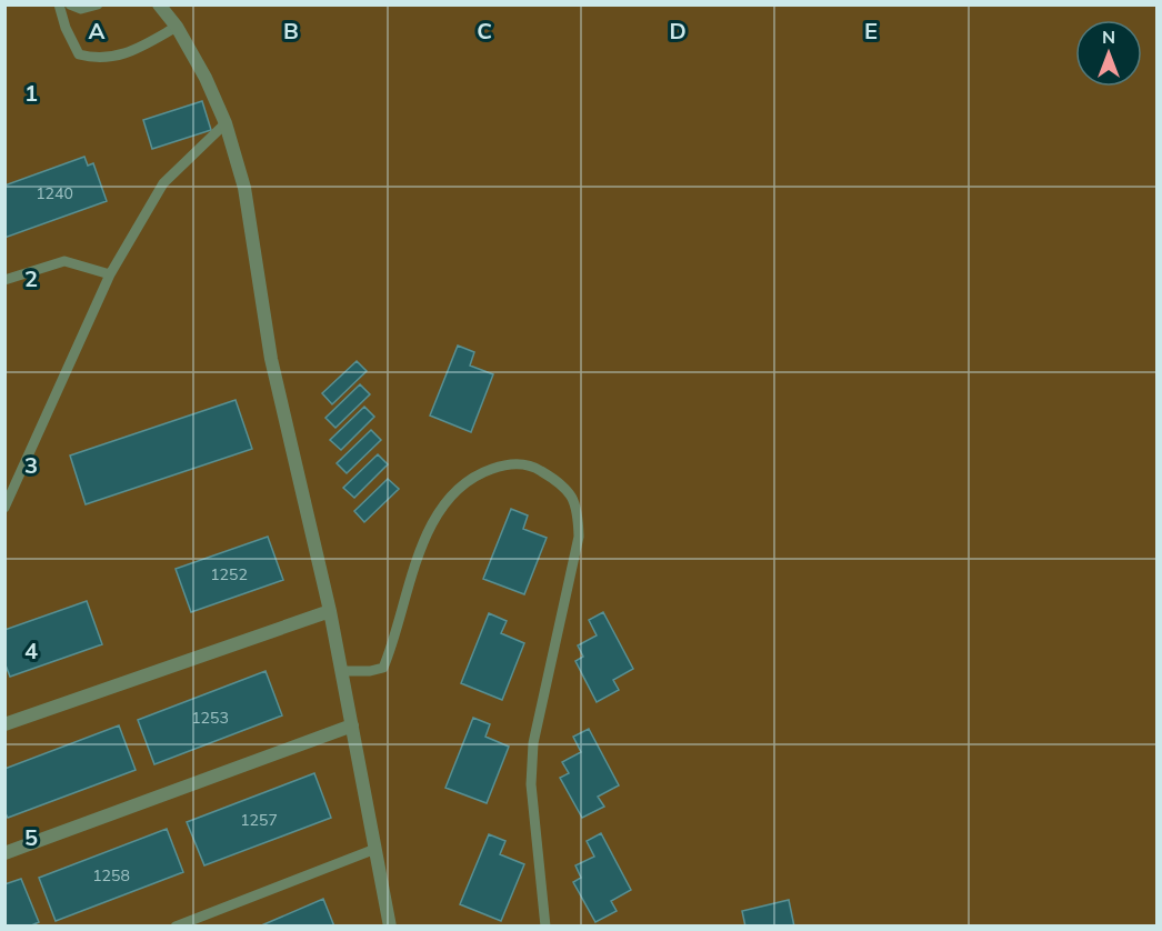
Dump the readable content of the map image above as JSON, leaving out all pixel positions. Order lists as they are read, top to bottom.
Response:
{
  "house_numbers": [
    "1240",
    "1252",
    "1253",
    "1257",
    "1258"
  ],
  "north": "top",
  "grid": {
    "columns": [
      "A",
      "B",
      "C",
      "D",
      "E"
    ],
    "rows": [
      "1",
      "2",
      "3",
      "4",
      "5"
    ]
  }
}
